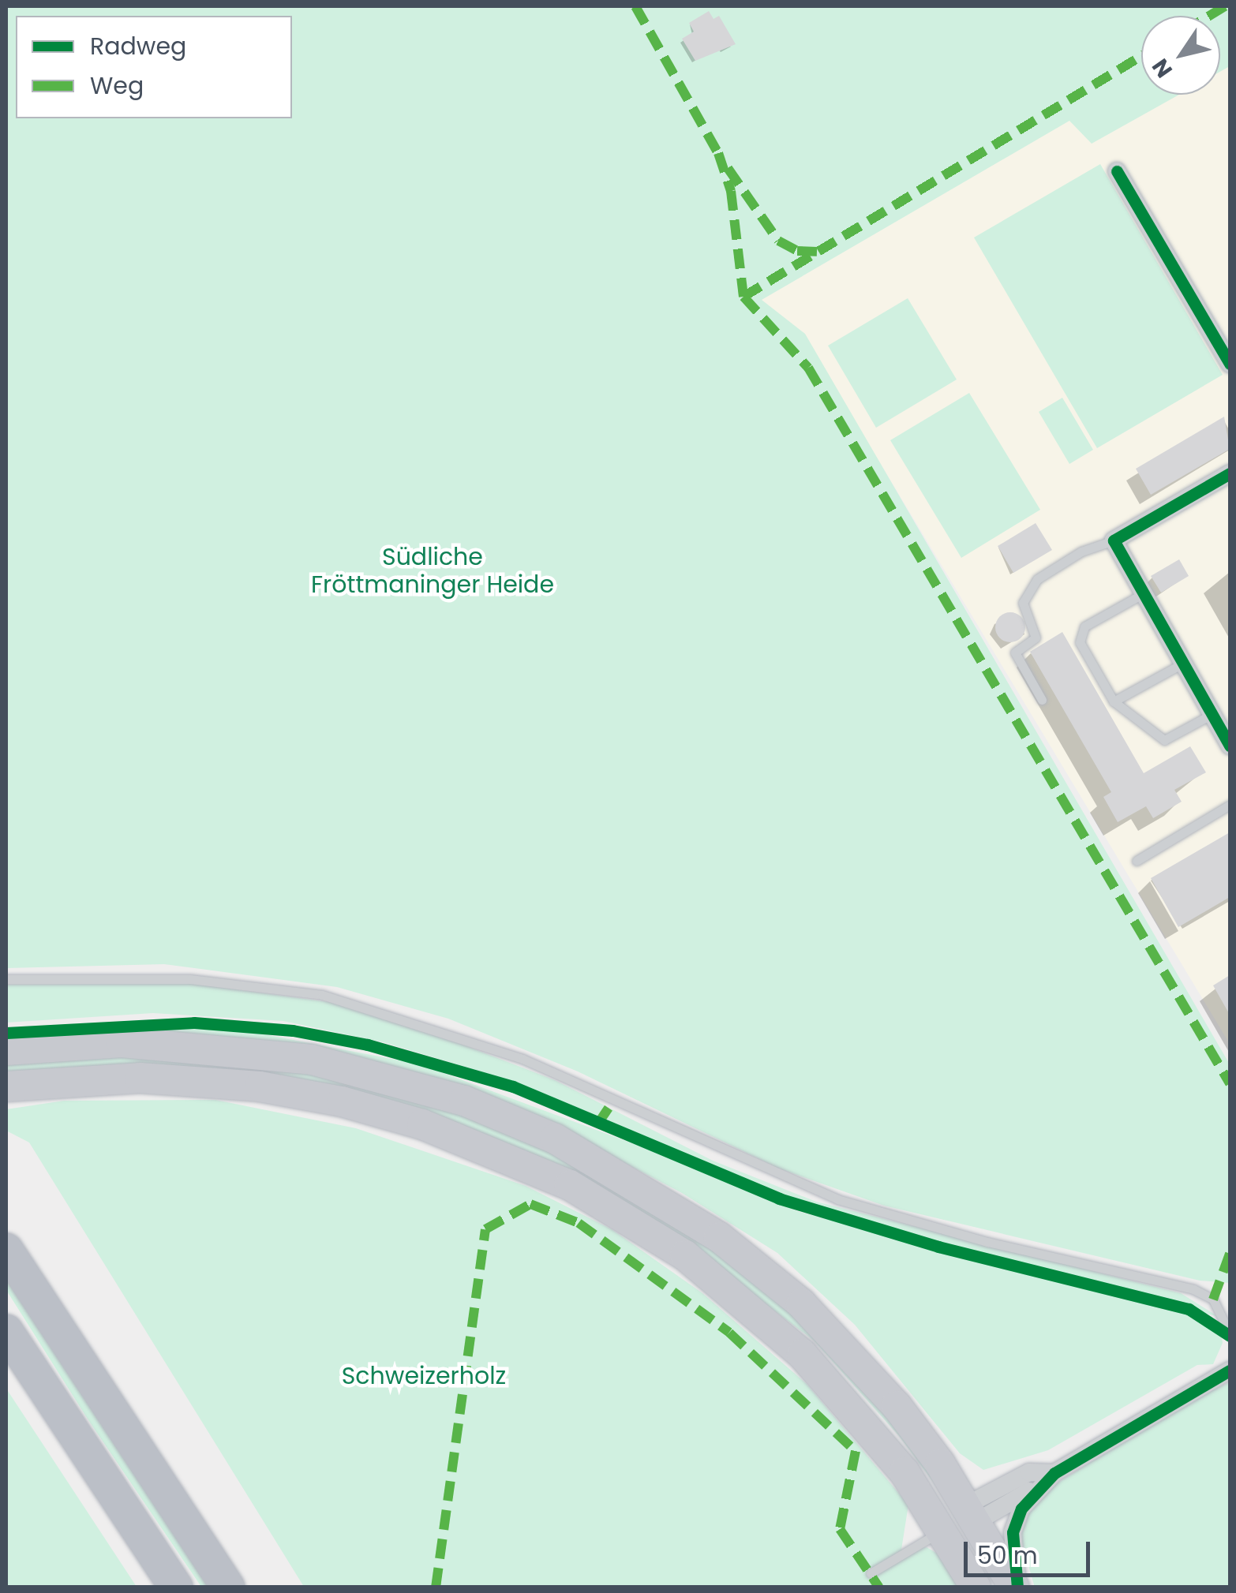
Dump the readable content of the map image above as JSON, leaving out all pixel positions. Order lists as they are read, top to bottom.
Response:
{
  "parks": ["Südliche Fröttmaninger Heide", "Schweizerholz"],
  "legend": ["Radweg", "Weg"],
  "scale_bar": "50 m",
  "north": "bottom left"
}
